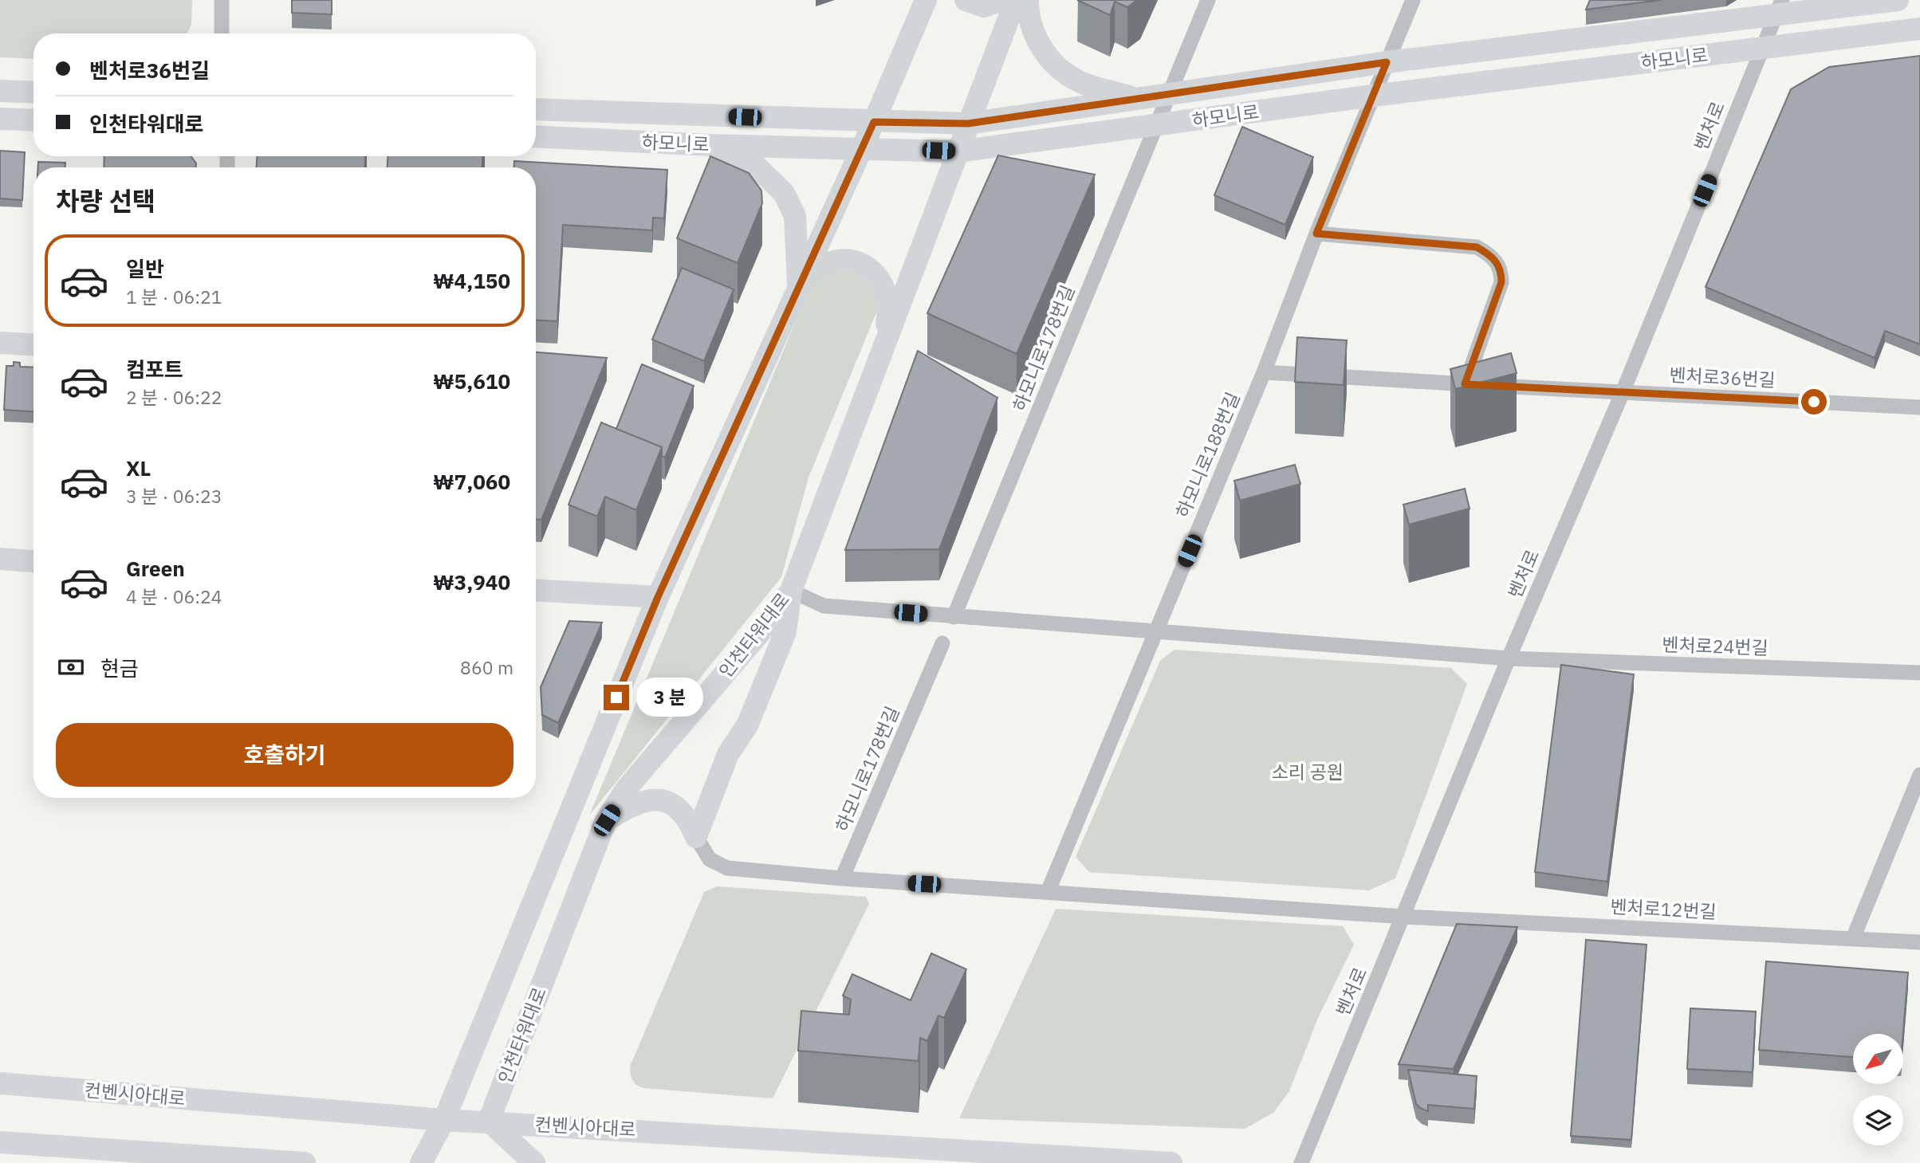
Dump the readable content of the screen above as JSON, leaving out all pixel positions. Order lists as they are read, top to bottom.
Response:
{
  "streets": {
    "main road": ["하모니로", "인천타워대로", "컨벤시아대로"],
    "street": [
      "벤처로",
      "하모니로178번길",
      "벤처로36번길",
      "하모니로188번길",
      "벤처로24번길",
      "벤처로12번길"
    ]
  },
  "crossings": [
    ["하모니로", "벤처로"],
    ["하모니로", "하모니로178번길"],
    ["하모니로", "하모니로188번길"],
    ["하모니로", "인천타워대로"],
    ["벤처로", "벤처로36번길"],
    ["벤처로", "벤처로24번길"],
    ["벤처로", "벤처로12번길"],
    ["하모니로178번길", "벤처로24번길"],
    ["하모니로178번길", "벤처로12번길"],
    ["벤처로36번길", "하모니로188번길"],
    ["하모니로188번길", "벤처로24번길"],
    ["하모니로188번길", "벤처로12번길"],
    ["인천타워대로", "벤처로24번길"],
    ["인천타워대로", "컨벤시아대로"]
  ],
  "parks": ["소리 공원"],
  "north": "bottom left",
  "page": {
    "banner": ["벤처로36번길", "인천타워대로"],
    "heading": "차량 선택",
    "list": [
      {
        "name": "일반",
        "note": "1 분 · 06:21",
        "value": "₩4,150"
      },
      {
        "name": "컴포트",
        "note": "2 분 · 06:22",
        "value": "₩5,610"
      },
      {
        "name": "XL",
        "note": "3 분 · 06:23",
        "value": "₩7,060"
      },
      {
        "name": "Green",
        "note": "4 분 · 06:24",
        "value": "₩3,940"
      }
    ],
    "pay": ["현금", "860 m"],
    "bubble": "3 분",
    "buttons": "호출하기"
  }
}
